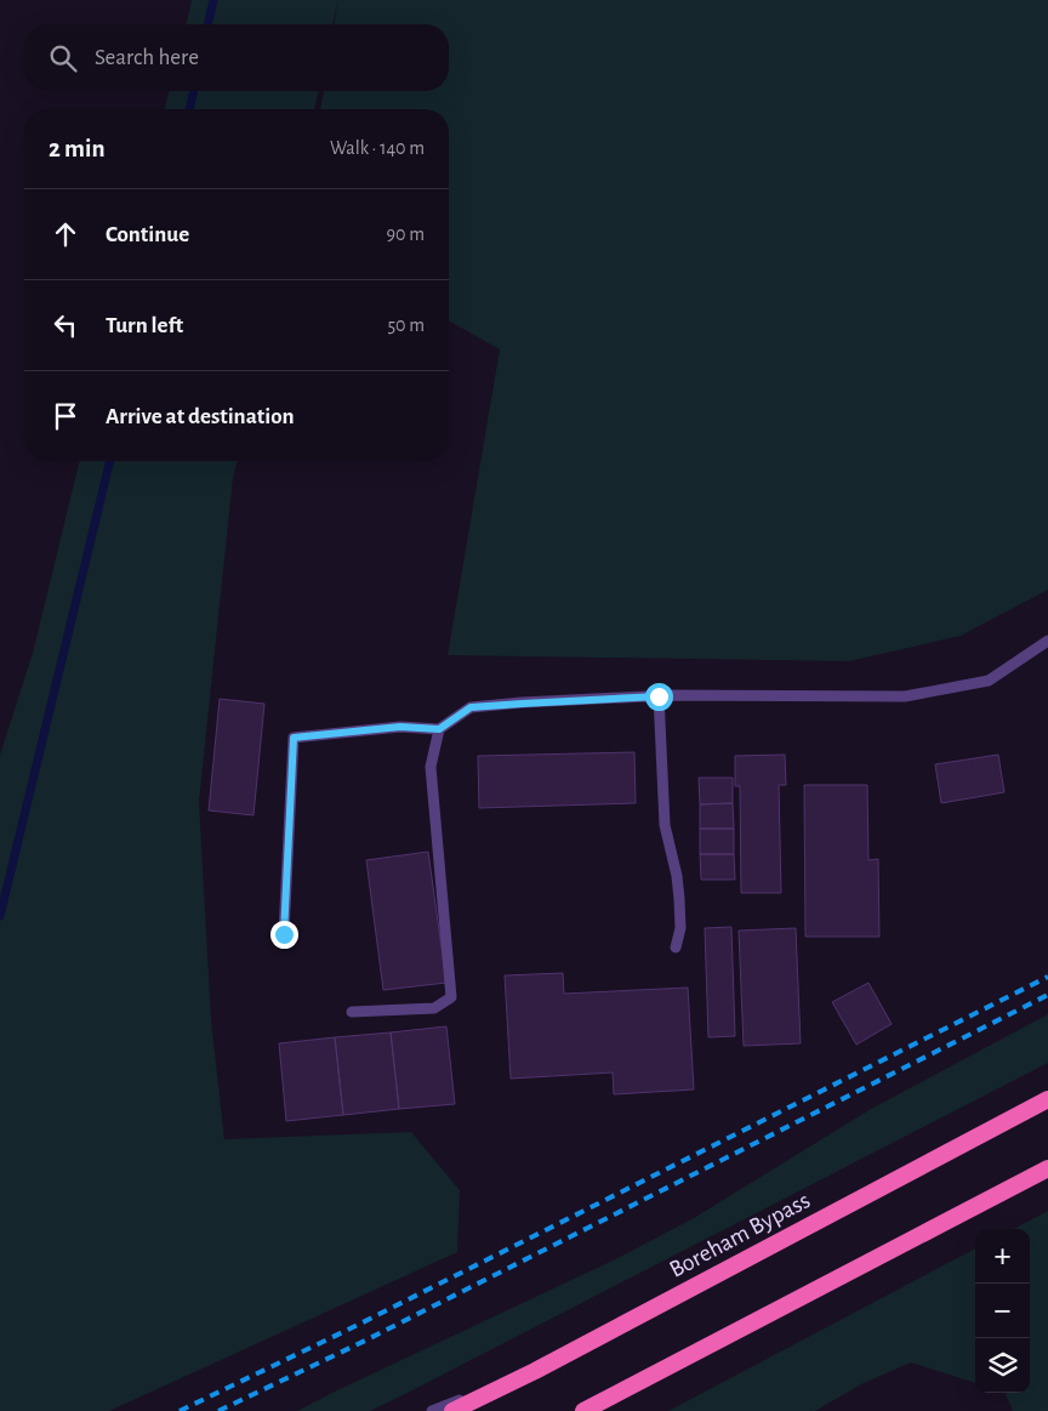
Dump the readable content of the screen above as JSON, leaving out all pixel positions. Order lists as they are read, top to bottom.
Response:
{
  "streets": {
    "highway": ["Boreham Bypass"]
  },
  "page": {
    "search": "Search here",
    "heading": ["2 min", "Walk · 140 m"],
    "list": [
      ["Continue", "90 m"],
      ["Turn left", "50 m"],
      "Arrive at destination"
    ],
    "map_buttons": ["+", "−"]
  }
}
